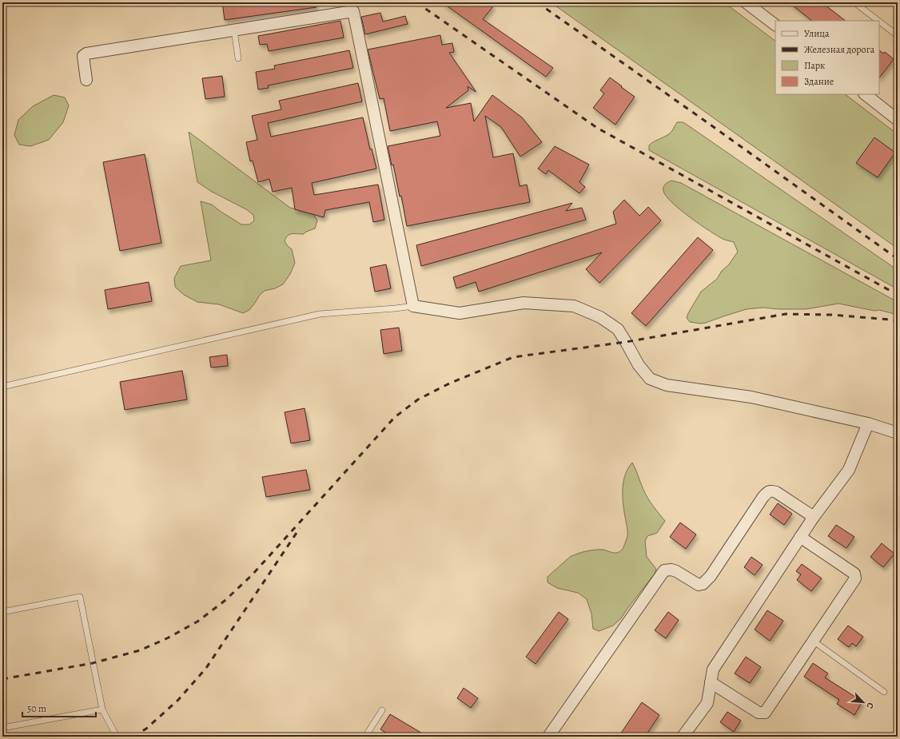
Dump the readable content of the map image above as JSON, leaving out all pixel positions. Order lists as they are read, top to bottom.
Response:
{
  "legend": [
    "Улица",
    "Железная дорога",
    "Парк",
    "Здание"
  ],
  "scale_bar": "50 m",
  "north": "bottom right"
}
